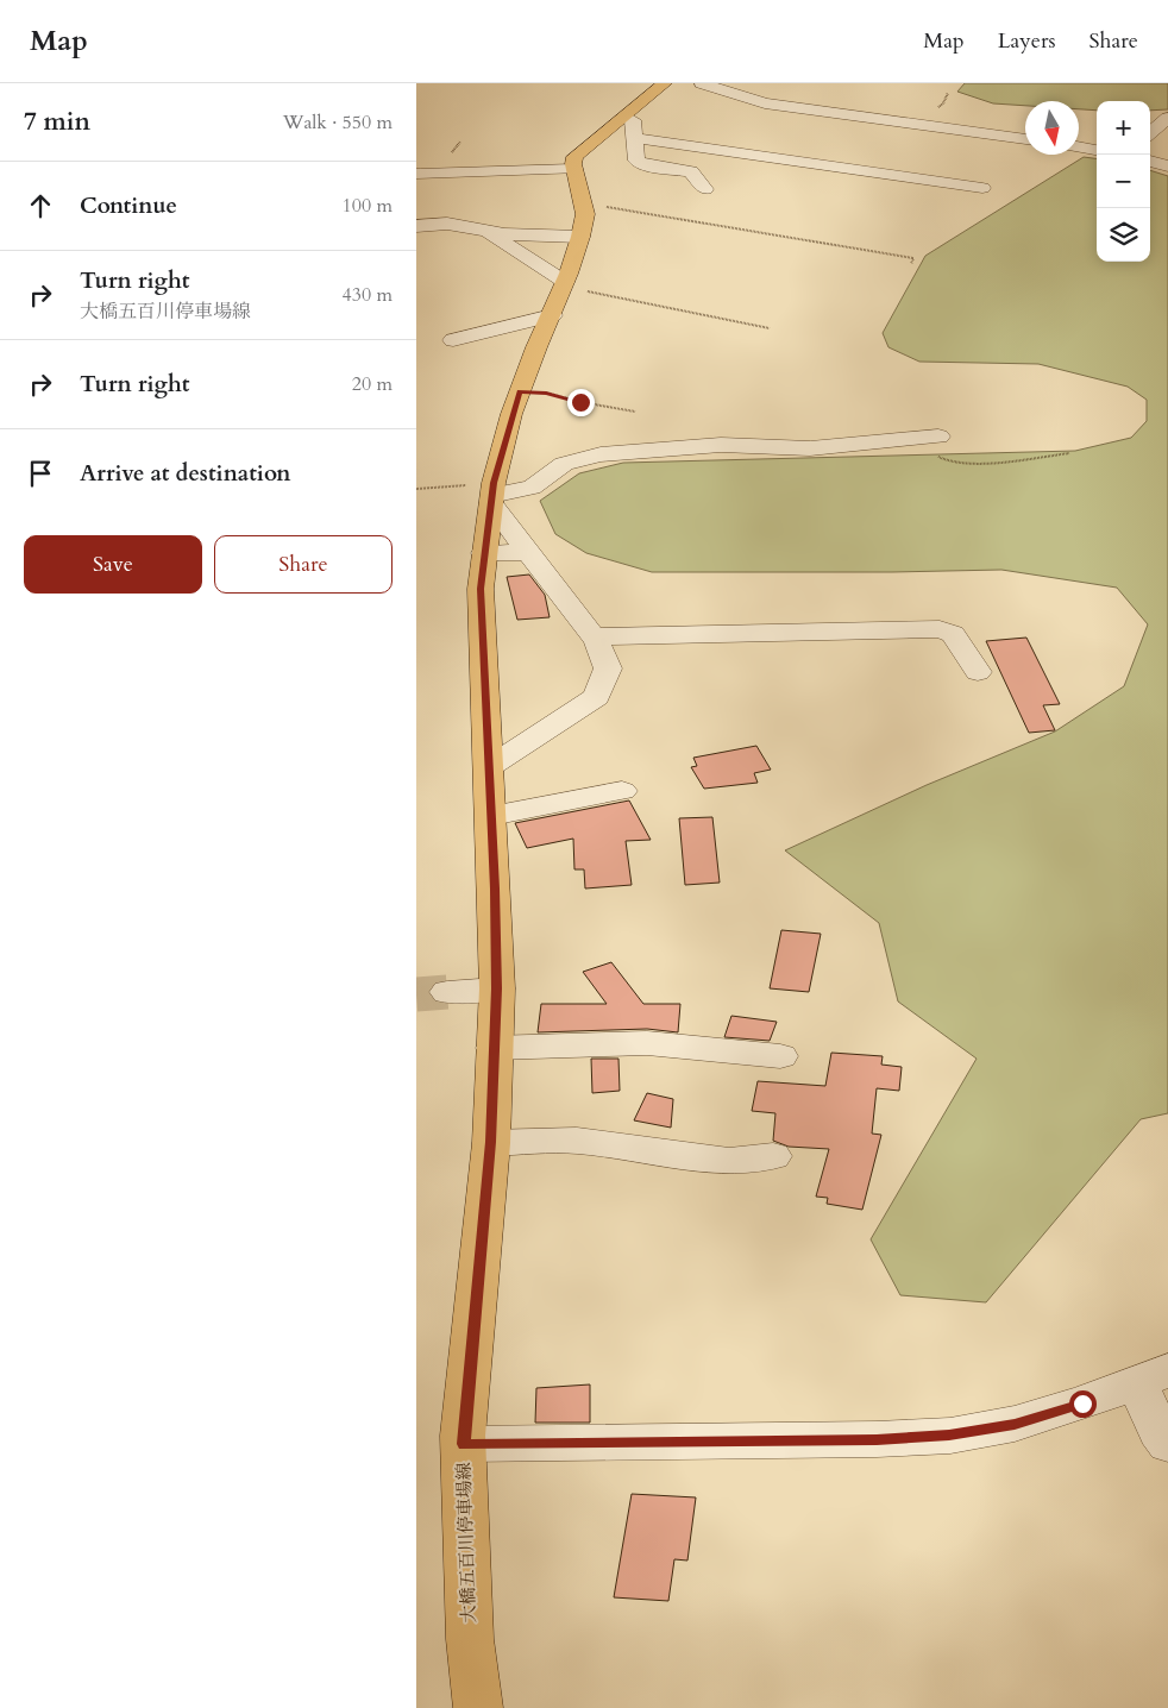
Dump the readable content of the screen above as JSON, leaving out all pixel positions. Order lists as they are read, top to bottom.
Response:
{
  "streets": {
    "main road": ["大橋五百川停車場線"]
  },
  "north": "bottom",
  "page": {
    "header": "Map",
    "nav": ["Map", "Layers", "Share"],
    "heading": ["7 min", "Walk · 550 m"],
    "map_buttons": ["+", "−"],
    "list": [
      ["Continue", "100 m"],
      ["Turn right", "大橋五百川停車場線", "430 m"],
      ["Turn right", "20 m"],
      "Arrive at destination"
    ],
    "buttons": ["Save", "Share"]
  }
}
